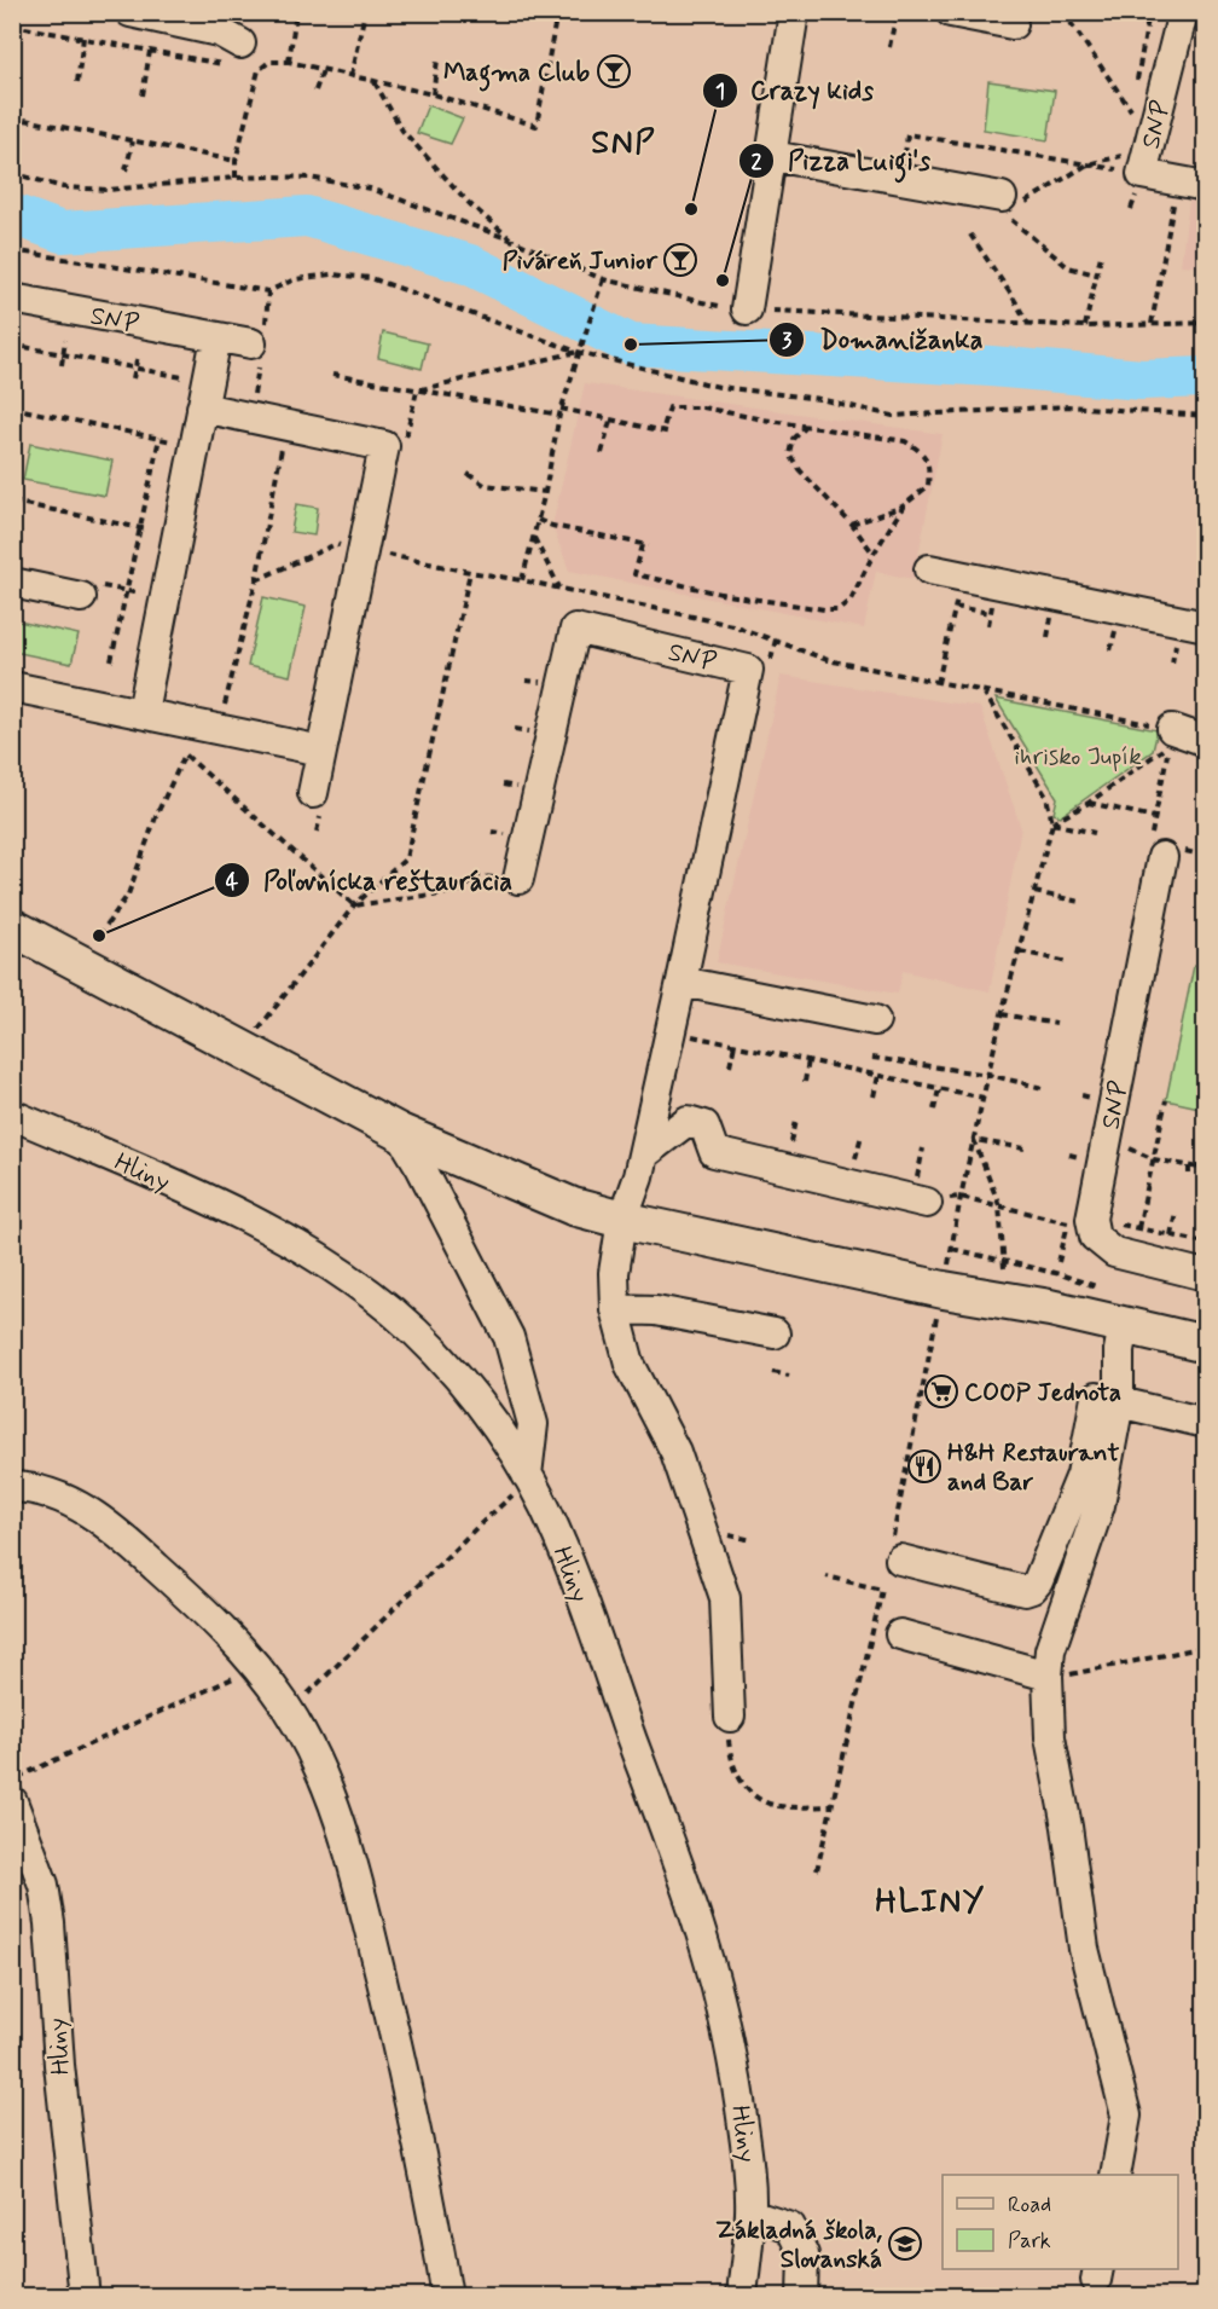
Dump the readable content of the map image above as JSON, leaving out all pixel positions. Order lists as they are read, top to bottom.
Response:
{
  "streets": {
    "street": ["SNP", "Hliny"]
  },
  "districts": ["SNP", "HLINY"],
  "parks": ["ihrisko Jupík"],
  "places": {
    "bar": ["Magma Club", "Piváreň Junior"],
    "other": [
      "Crazy kids",
      "Pizza Luigi's",
      "Domanižanka",
      "Poľovnícka reštaurácia"
    ],
    "supermarket": ["COOP Jednota"],
    "restaurant": ["H&H Restaurant and Bar"],
    "school or university": ["Základná škola, Slovanská"]
  },
  "legend": ["Road", "Park"]
}
